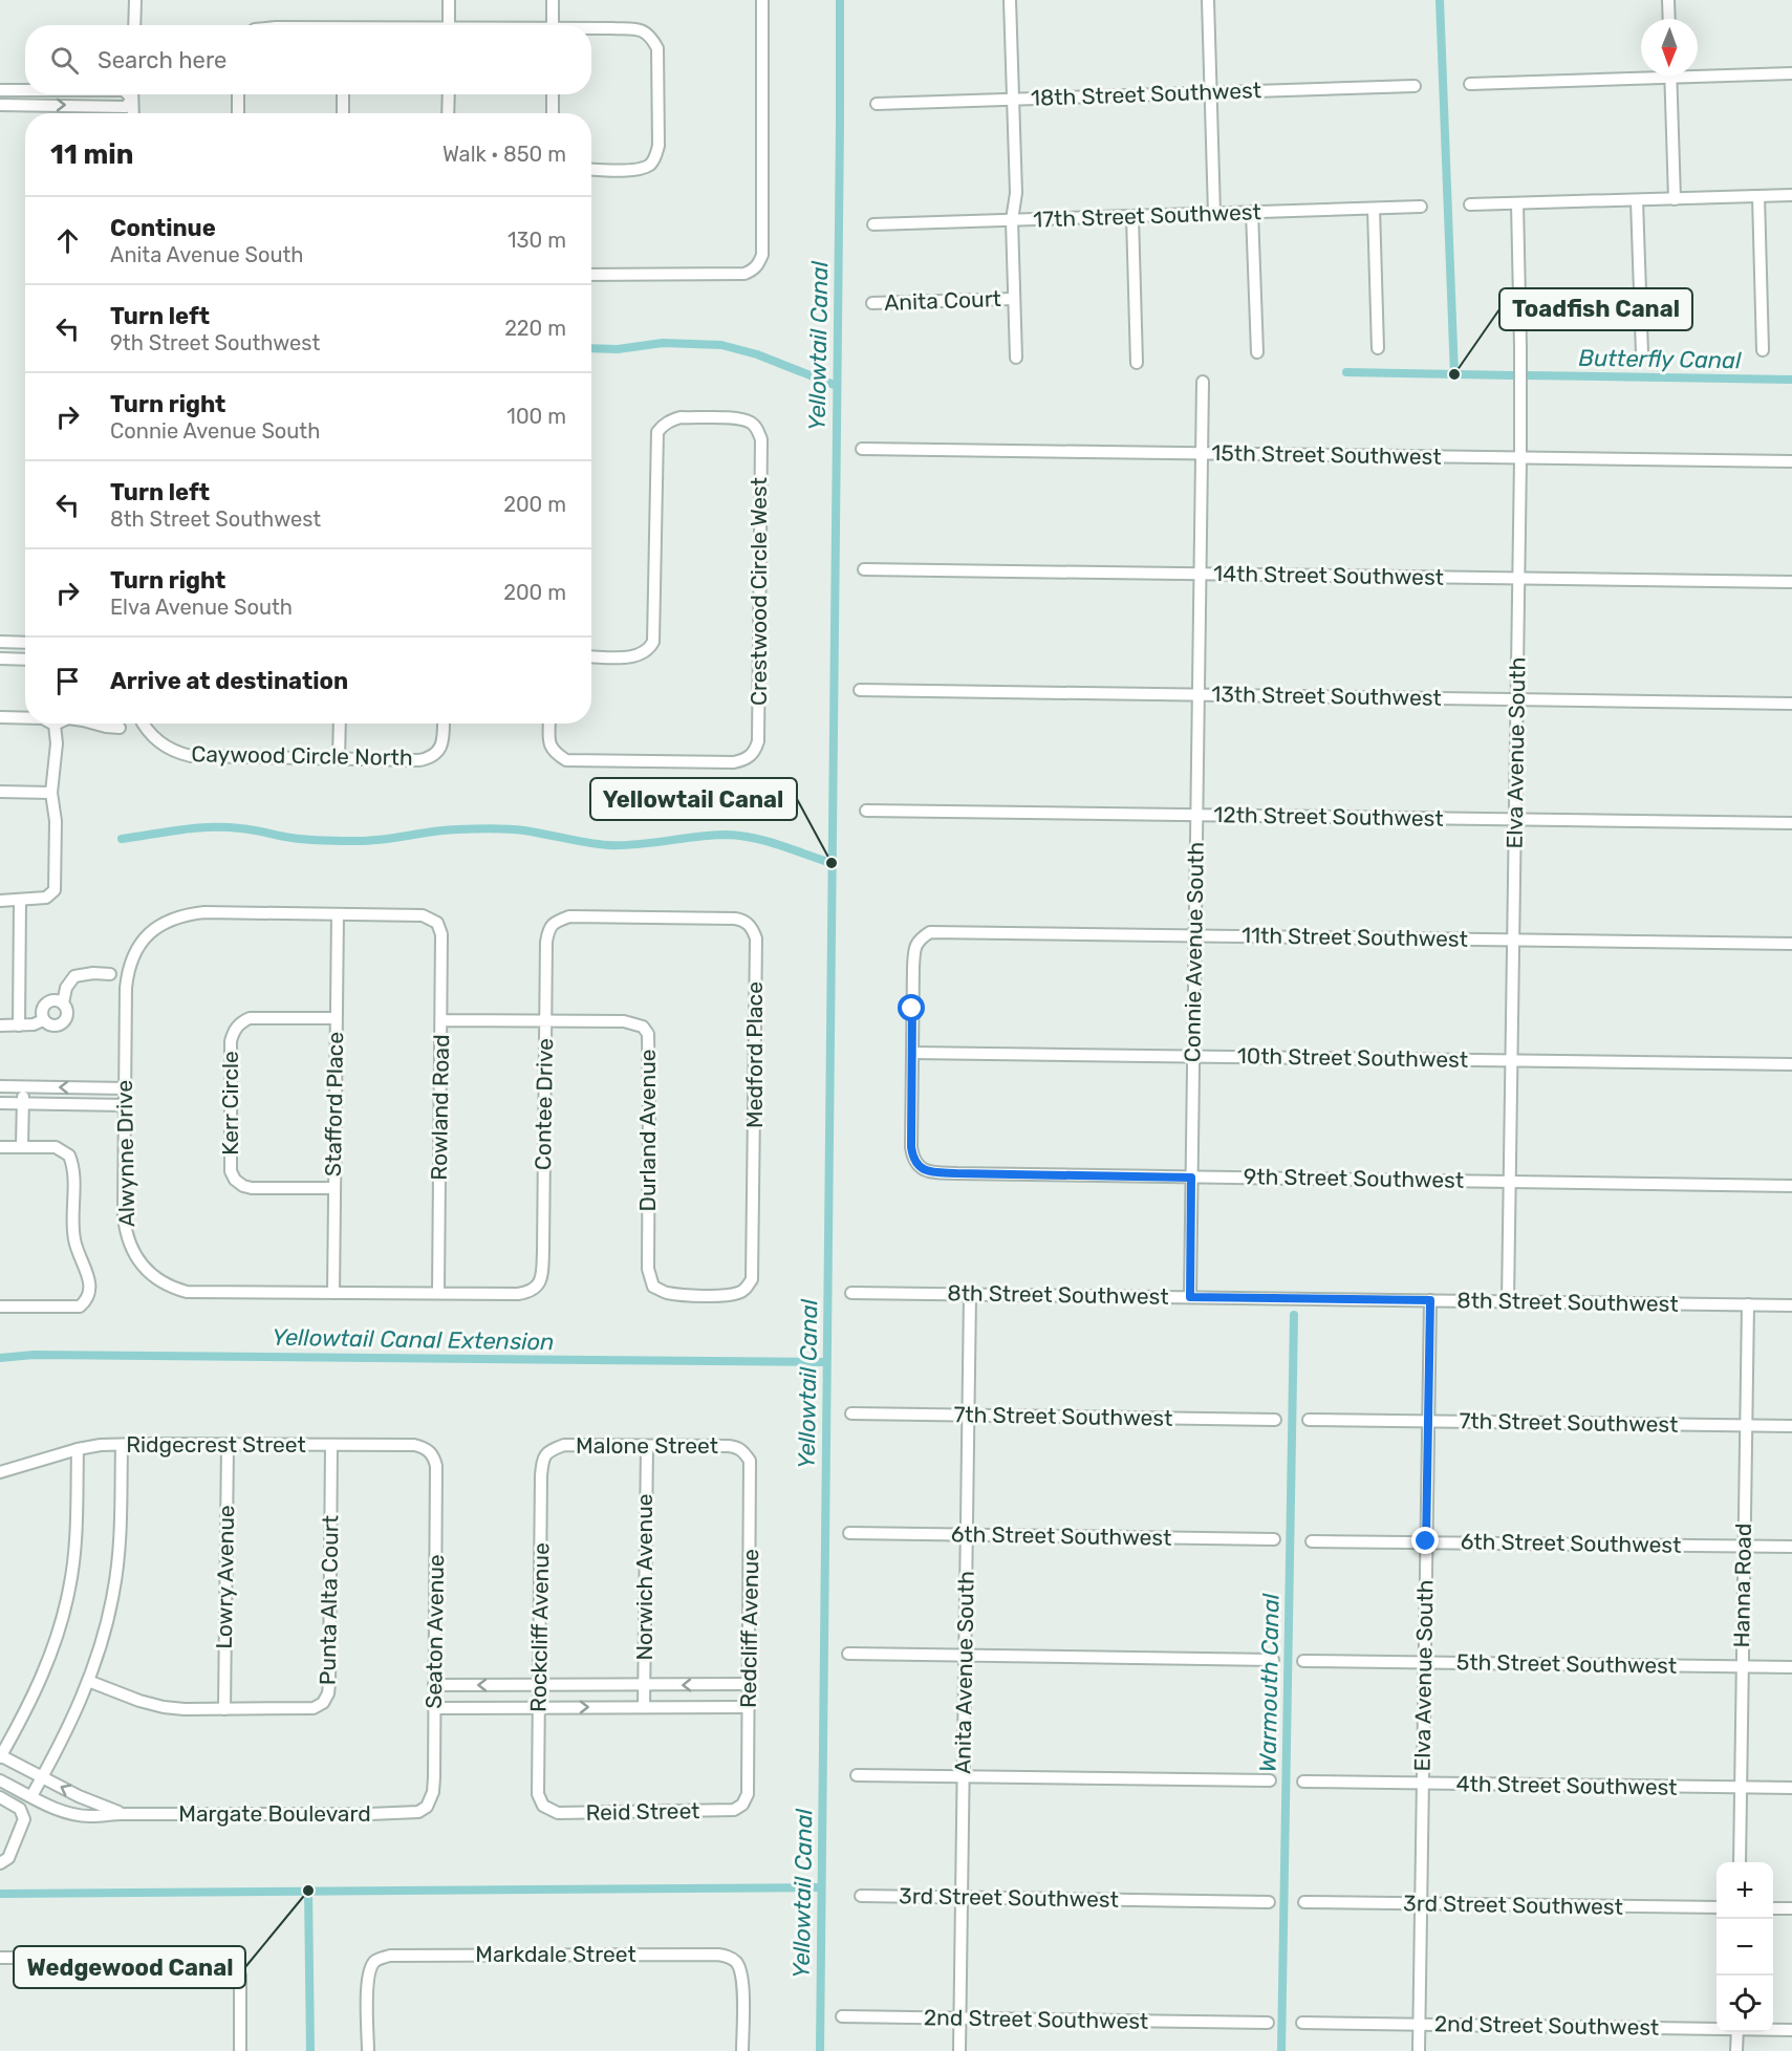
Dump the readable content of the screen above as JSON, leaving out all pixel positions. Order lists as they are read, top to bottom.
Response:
{
  "streets": {
    "street": [
      "18th Street Southwest",
      "17th Street Southwest",
      "Anita Court",
      "15th Street Southwest",
      "14th Street Southwest",
      "Crestwood Circle West",
      "13th Street Southwest",
      "Elva Avenue South",
      "Caywood Circle North",
      "12th Street Southwest",
      "11th Street Southwest",
      "Connie Avenue South",
      "Medford Place",
      "10th Street Southwest",
      "Kerr Circle",
      "Stafford Place",
      "Contee Drive",
      "Rowland Road",
      "Durland Avenue",
      "Alwynne Drive",
      "9th Street Southwest",
      "8th Street Southwest",
      "7th Street Southwest",
      "Ridgecrest Street",
      "Malone Street",
      "6th Street Southwest",
      "Lowry Avenue",
      "Norwich Avenue",
      "Hanna Road",
      "Punta Alta Court",
      "Rockcliff Avenue",
      "Redcliff Avenue",
      "Seaton Avenue",
      "5th Street Southwest",
      "Anita Avenue South",
      "4th Street Southwest",
      "Reid Street",
      "Margate Boulevard",
      "3rd Street Southwest",
      "Markdale Street",
      "2nd Street Southwest"
    ]
  },
  "crossings": [
    ["15th Street Southwest", "Elva Avenue South"],
    ["15th Street Southwest", "Connie Avenue South"],
    ["14th Street Southwest", "Elva Avenue South"],
    ["14th Street Southwest", "Connie Avenue South"],
    ["13th Street Southwest", "Elva Avenue South"],
    ["13th Street Southwest", "Connie Avenue South"],
    ["Elva Avenue South", "12th Street Southwest"],
    ["Elva Avenue South", "11th Street Southwest"],
    ["Elva Avenue South", "10th Street Southwest"],
    ["Elva Avenue South", "9th Street Southwest"],
    ["Elva Avenue South", "8th Street Southwest"],
    ["Elva Avenue South", "7th Street Southwest"],
    ["Elva Avenue South", "6th Street Southwest"],
    ["Elva Avenue South", "5th Street Southwest"],
    ["Elva Avenue South", "4th Street Southwest"],
    ["Elva Avenue South", "3rd Street Southwest"],
    ["Elva Avenue South", "2nd Street Southwest"],
    ["12th Street Southwest", "Connie Avenue South"],
    ["11th Street Southwest", "Connie Avenue South"],
    ["11th Street Southwest", "10th Street Southwest"],
    ["11th Street Southwest", "9th Street Southwest"],
    ["Connie Avenue South", "10th Street Southwest"],
    ["Connie Avenue South", "9th Street Southwest"],
    ["Connie Avenue South", "8th Street Southwest"],
    ["Medford Place", "Contee Drive"],
    ["Medford Place", "Durland Avenue"],
    ["10th Street Southwest", "9th Street Southwest"],
    ["Kerr Circle", "Stafford Place"],
    ["Stafford Place", "Alwynne Drive"],
    ["Contee Drive", "Durland Avenue"],
    ["Contee Drive", "Alwynne Drive"],
    ["Rowland Road", "Durland Avenue"],
    ["Rowland Road", "Alwynne Drive"],
    ["8th Street Southwest", "Hanna Road"],
    ["8th Street Southwest", "Anita Avenue South"],
    ["7th Street Southwest", "Hanna Road"],
    ["7th Street Southwest", "Anita Avenue South"],
    ["Ridgecrest Street", "Lowry Avenue"],
    ["Ridgecrest Street", "Punta Alta Court"],
    ["Ridgecrest Street", "Seaton Avenue"],
    ["Malone Street", "Norwich Avenue"],
    ["Malone Street", "Rockcliff Avenue"],
    ["Malone Street", "Redcliff Avenue"],
    ["6th Street Southwest", "Hanna Road"],
    ["6th Street Southwest", "Anita Avenue South"],
    ["Lowry Avenue", "Punta Alta Court"],
    ["Hanna Road", "5th Street Southwest"],
    ["Hanna Road", "4th Street Southwest"],
    ["Rockcliff Avenue", "Reid Street"],
    ["Redcliff Avenue", "Reid Street"],
    ["Seaton Avenue", "Margate Boulevard"],
    ["Anita Avenue South", "3rd Street Southwest"],
    ["Anita Avenue South", "2nd Street Southwest"]
  ],
  "water": [
    "Yellowtail Canal",
    "Butterfly Canal",
    "Yellowtail Canal Extension",
    "Warmouth Canal"
  ],
  "places": ["Toadfish Canal", "Yellowtail Canal", "Wedgewood Canal"],
  "north": "bottom",
  "page": {
    "search": "Search here",
    "heading": ["11 min", "Walk · 850 m"],
    "list": [
      ["Continue", "Anita Avenue South", "130 m"],
      ["Turn left", "9th Street Southwest", "220 m"],
      ["Turn right", "Connie Avenue South", "100 m"],
      ["Turn left", "8th Street Southwest", "200 m"],
      ["Turn right", "Elva Avenue South", "200 m"],
      "Arrive at destination"
    ],
    "map_buttons": ["+", "−"]
  }
}
